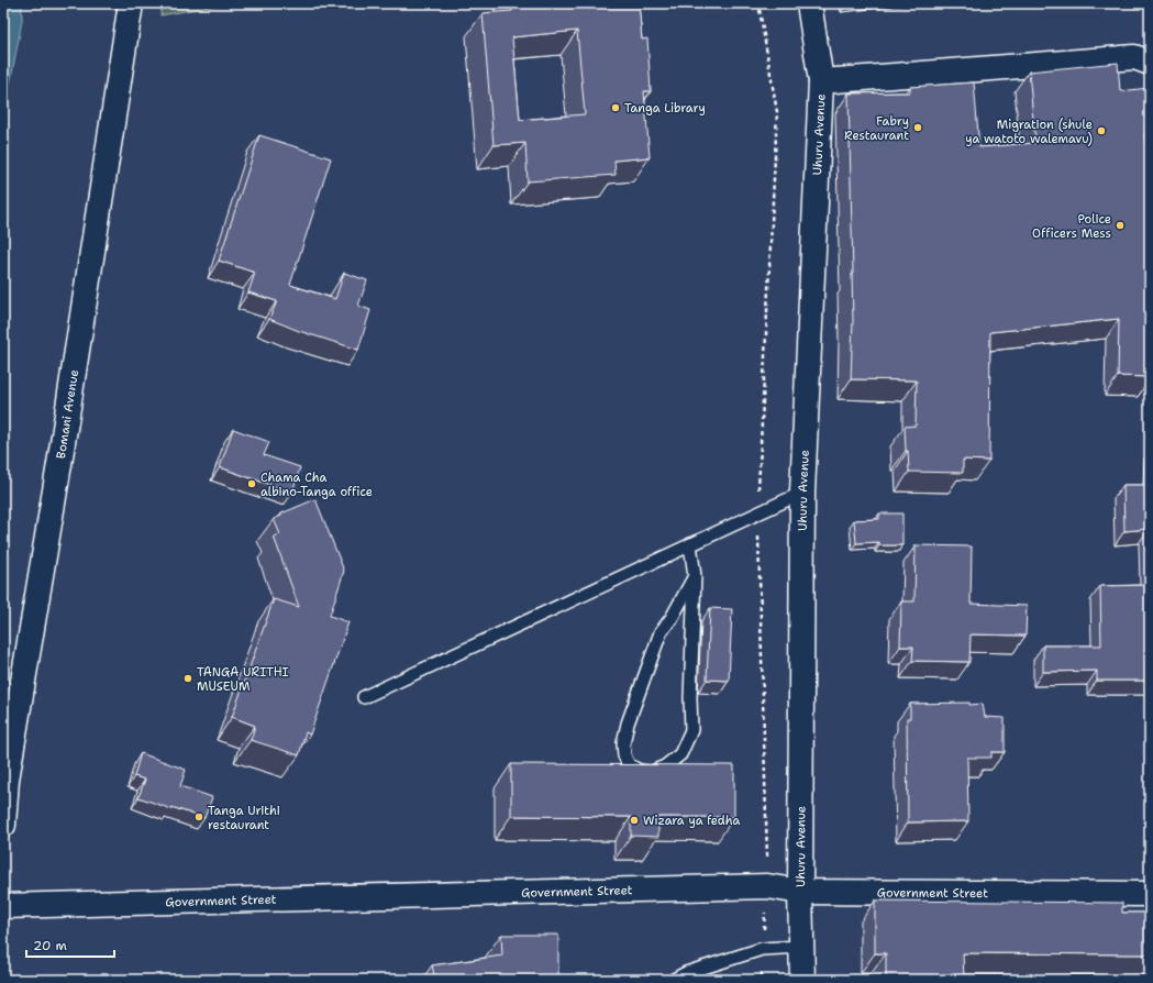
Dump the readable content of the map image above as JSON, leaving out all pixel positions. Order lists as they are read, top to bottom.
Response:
{
  "streets": {
    "street": ["Uhuru Avenue", "Bomani Avenue", "Government Street"]
  },
  "crossings": [
    ["Uhuru Avenue", "Government Street"]
  ],
  "places": [
    "Tanga Library",
    "Fabry Restaurant",
    "Migration (shule ya watoto walemavu)",
    "Police Officers Mess",
    "Chama Cha albino-Tanga office",
    "TANGA URITHI MUSEUM",
    "Tanga Urithi restaurant",
    "Wizara ya fedha"
  ],
  "scale_bar": "20 m"
}
